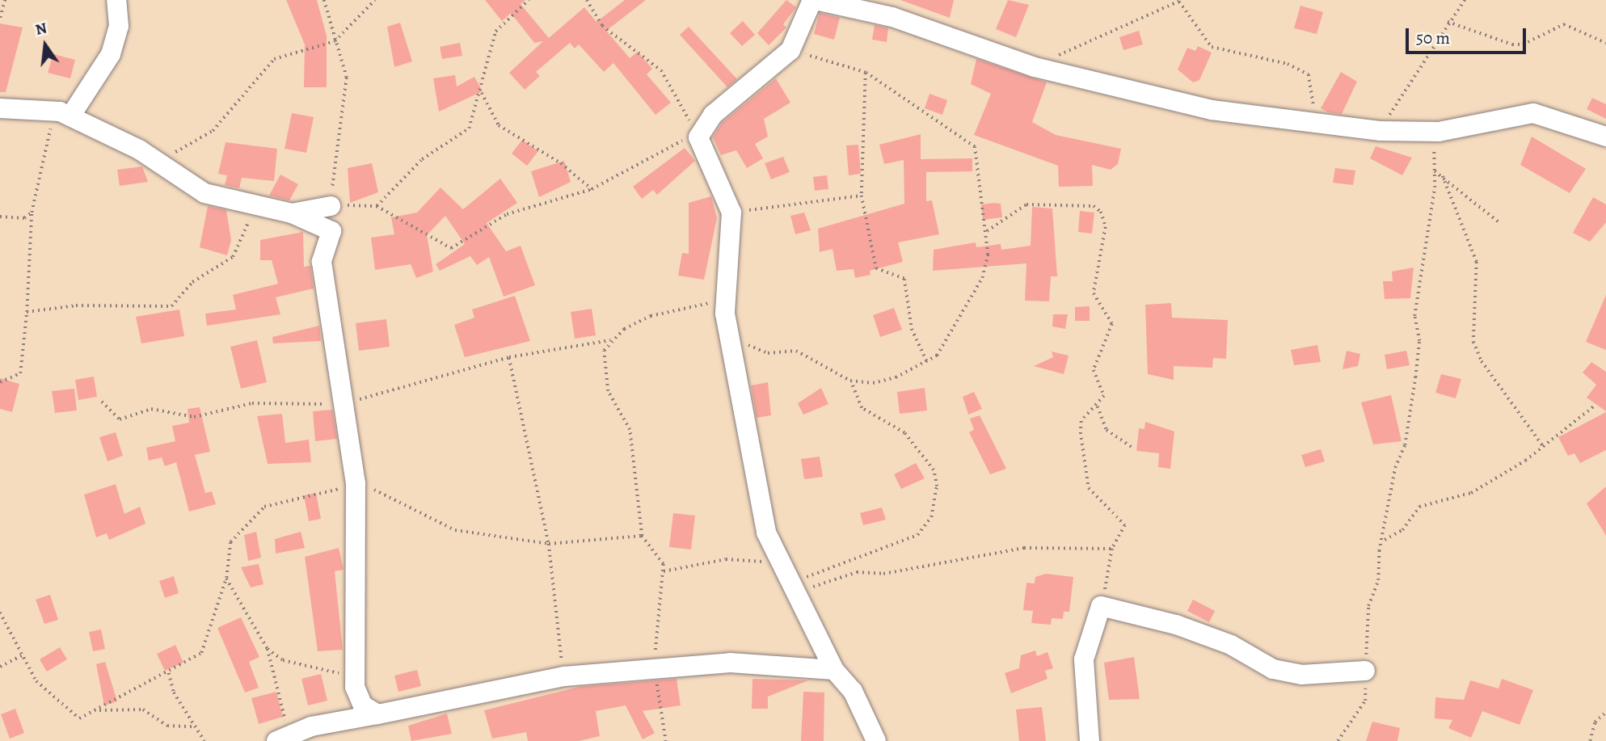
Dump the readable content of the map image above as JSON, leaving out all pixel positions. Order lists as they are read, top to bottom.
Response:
{
  "scale_bar": "50 m",
  "north": "top"
}
